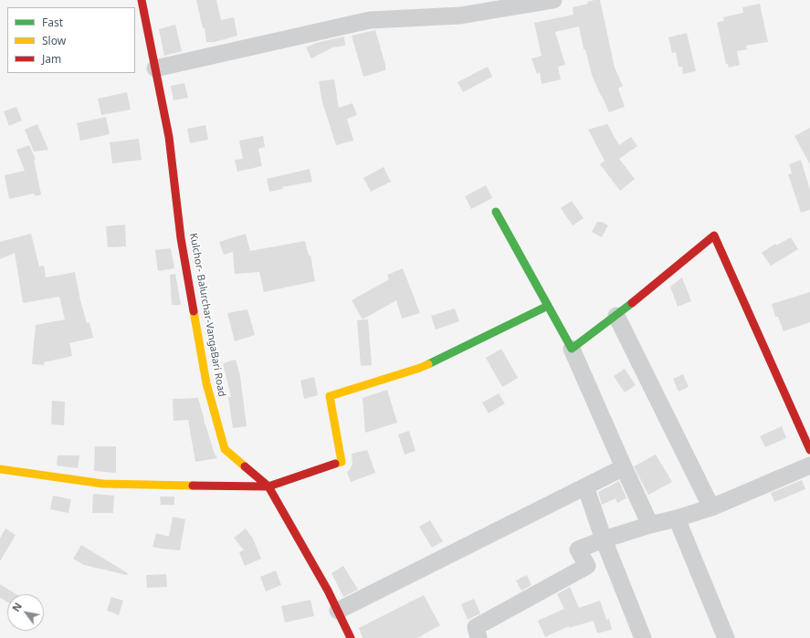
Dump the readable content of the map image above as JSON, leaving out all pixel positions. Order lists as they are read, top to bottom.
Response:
{
  "streets": {
    "street": ["Kulchor- Balurchar-VangaBari Road"]
  },
  "legend": ["Fast", "Slow", "Jam"],
  "north": "top left"
}
